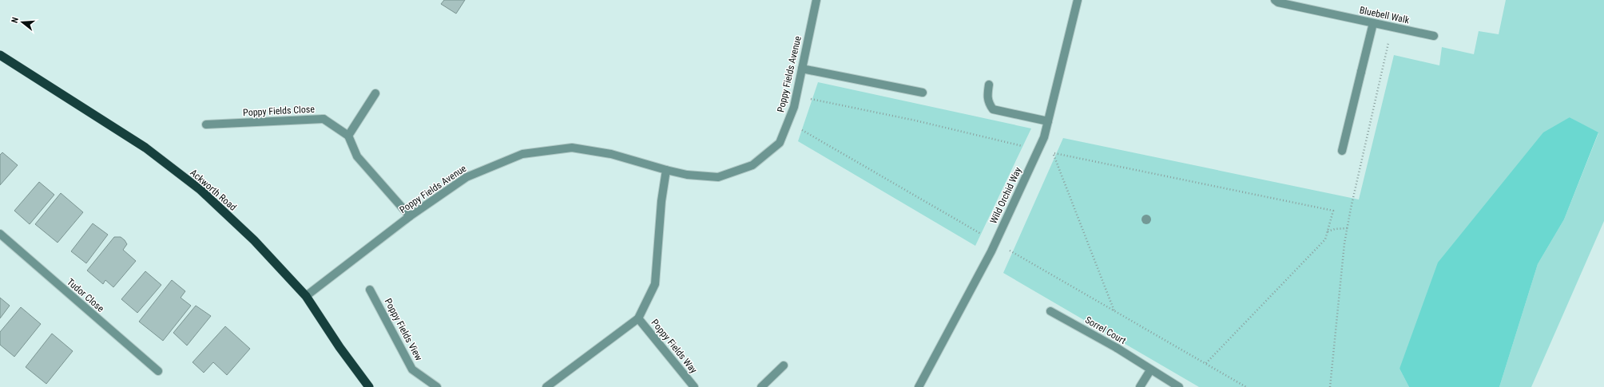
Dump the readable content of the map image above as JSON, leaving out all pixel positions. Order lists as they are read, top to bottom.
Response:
{
  "streets": {
    "highway": ["Ackworth Road"],
    "street": [
      "Bluebell Walk",
      "Poppy Fields Avenue",
      "Poppy Fields Close",
      "Wild Orchid Way",
      "Tudor Close",
      "Poppy Fields View",
      "Sorrel Court",
      "Poppy Fields Way"
    ]
  },
  "crossings": [
    ["Poppy Fields Avenue", "Ackworth Road"]
  ],
  "north": "left"
}
